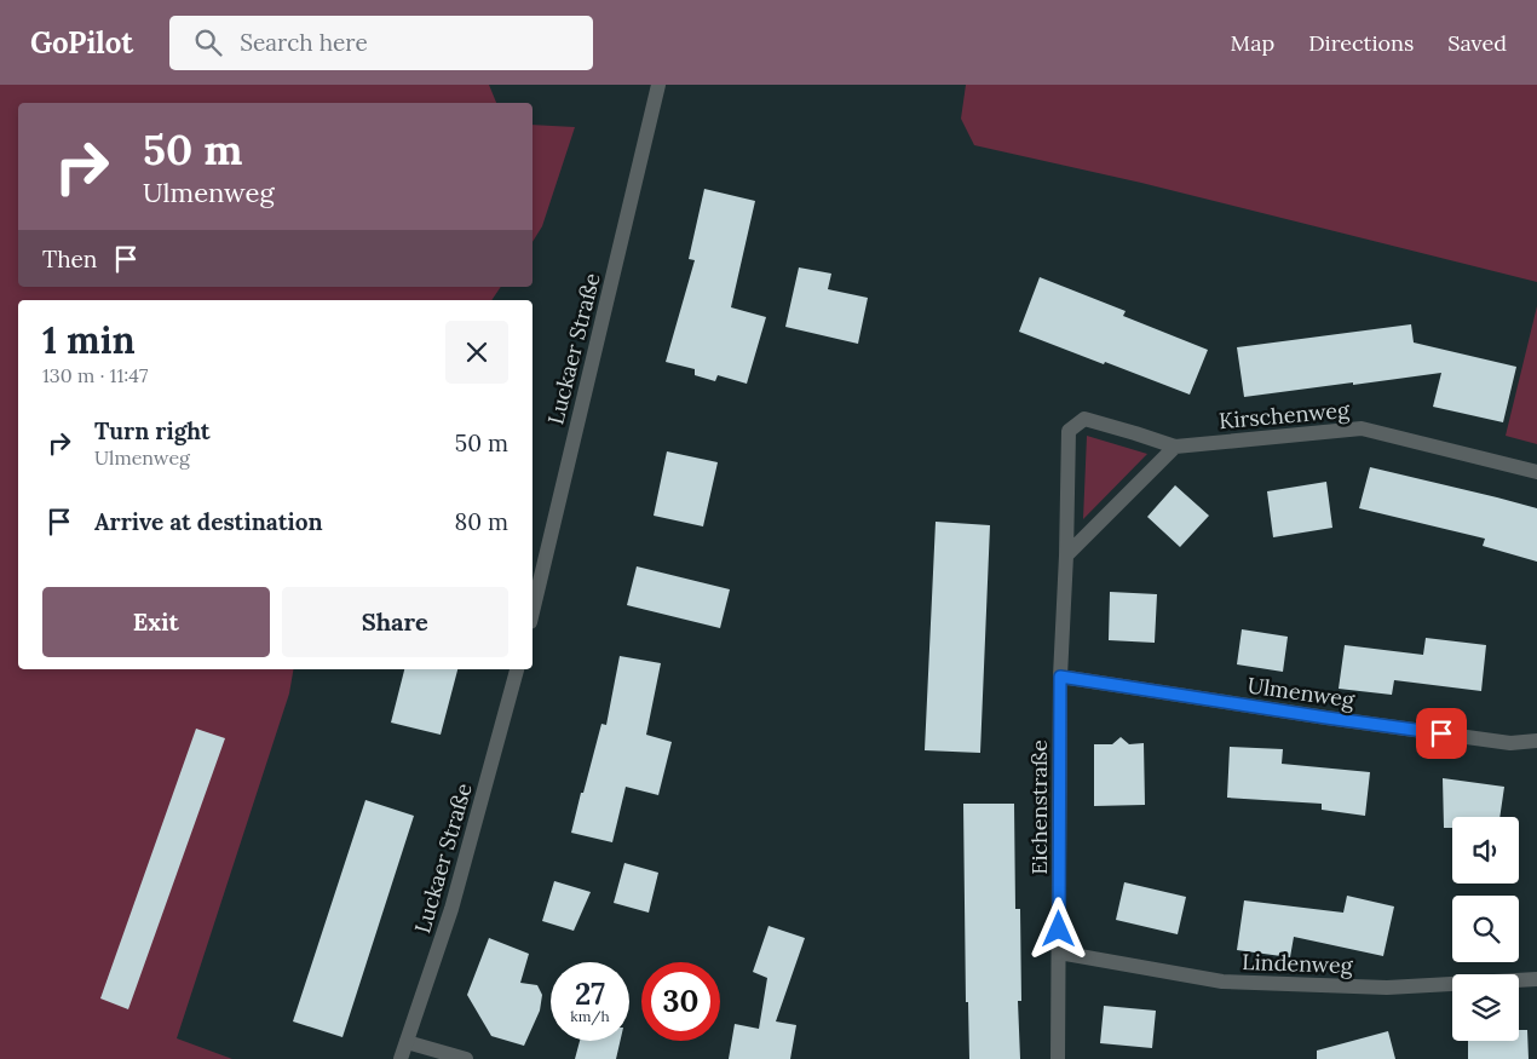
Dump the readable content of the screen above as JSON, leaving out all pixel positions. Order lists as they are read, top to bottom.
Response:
{
  "streets": {
    "street": [
      "Luckaer Straße",
      "Kirschenweg",
      "Ulmenweg",
      "Eichenstraße",
      "Lindenweg"
    ]
  },
  "crossings": [
    ["Kirschenweg", "Eichenstraße"],
    ["Ulmenweg", "Eichenstraße"],
    ["Eichenstraße", "Lindenweg"]
  ],
  "page": {
    "header": "GoPilot",
    "search": "Search here",
    "nav": ["Map", "Directions", "Saved"],
    "turn": ["50 m", "Ulmenweg"],
    "then": "Then",
    "heading": ["1 min", "130 m · 11:47"],
    "list": [
      {
        "name": "Turn right",
        "note": "Ulmenweg",
        "value": "50 m"
      },
      {
        "name": "Arrive at destination",
        "value": "80 m"
      }
    ],
    "buttons": ["Exit", "Share"],
    "speed": "27 km/h",
    "limit": "30"
  }
}
